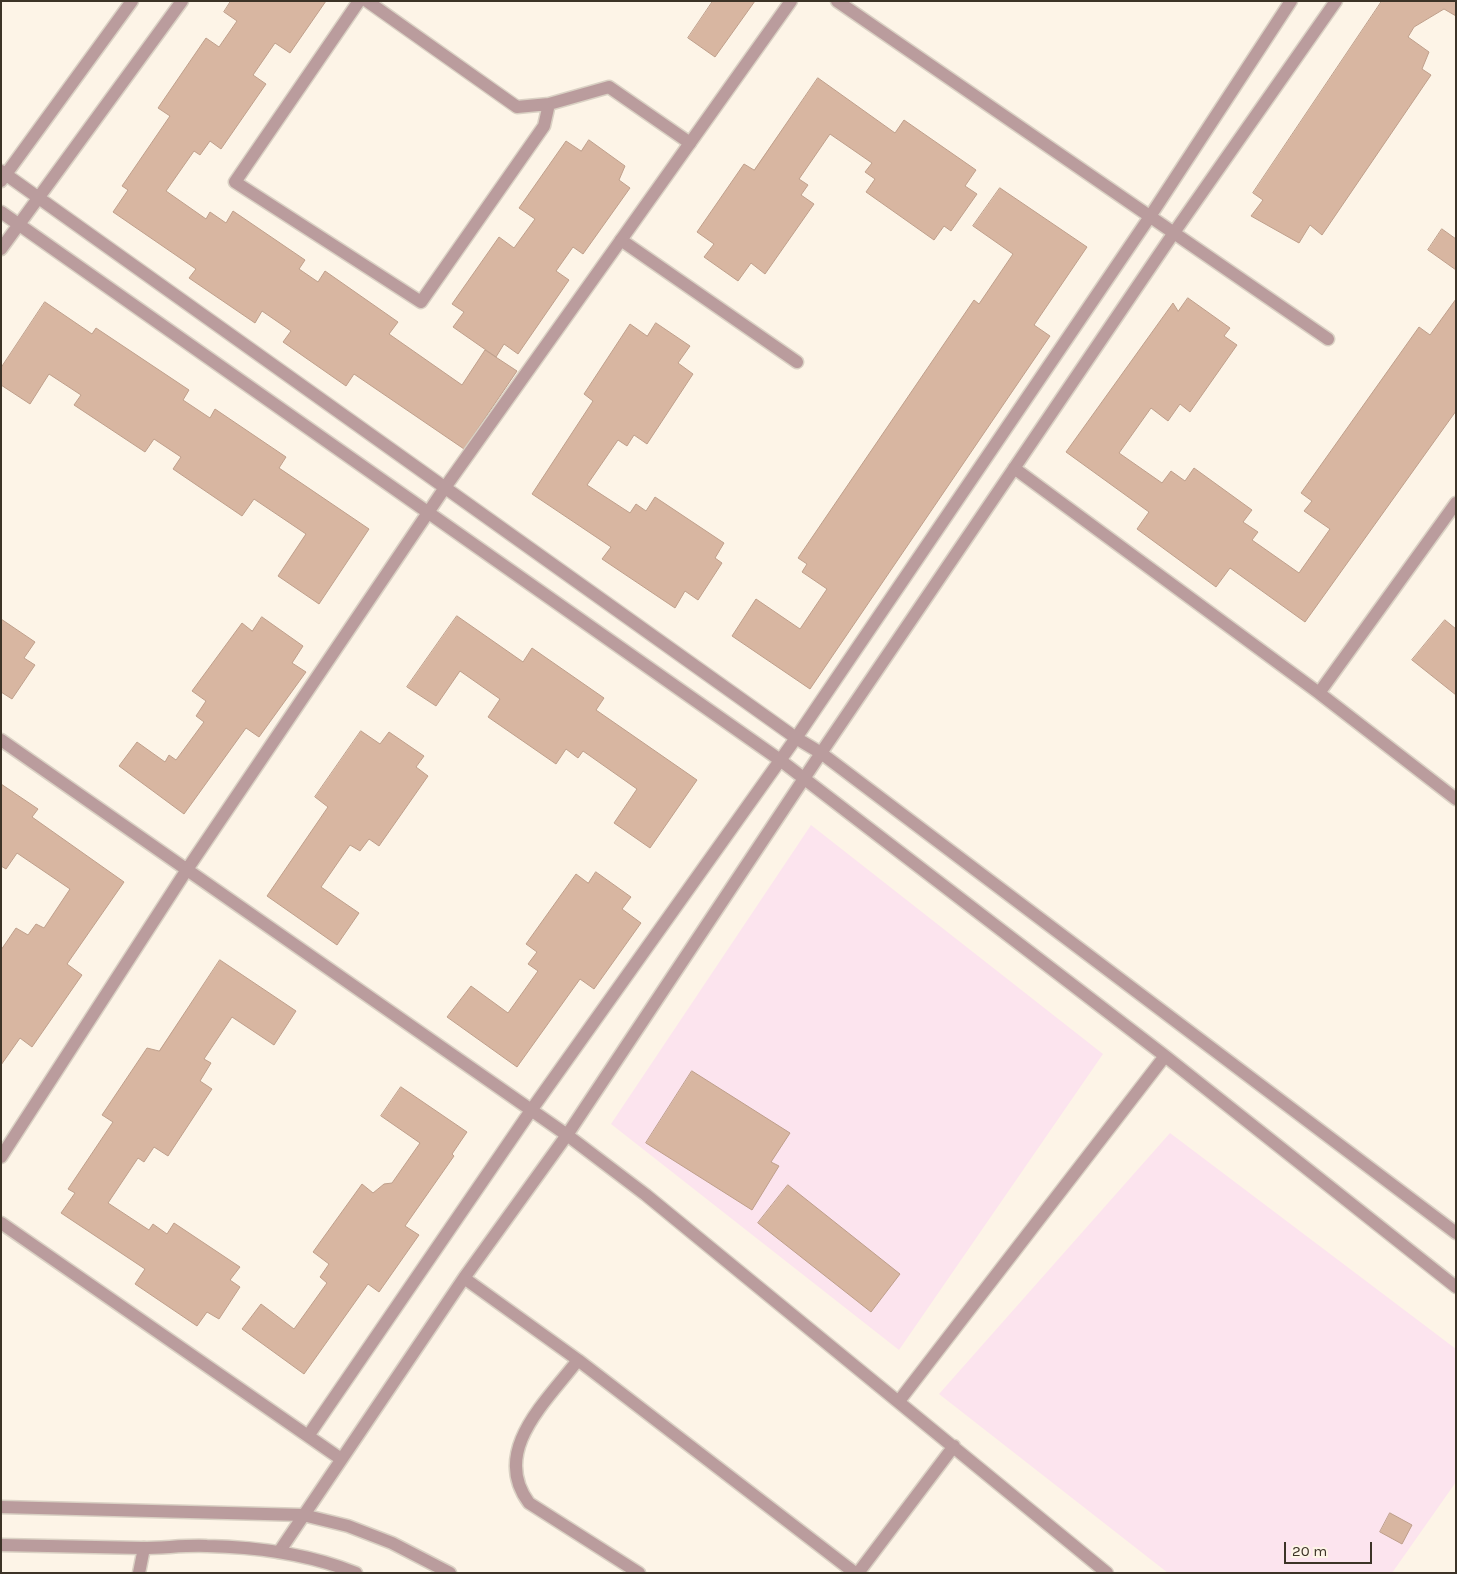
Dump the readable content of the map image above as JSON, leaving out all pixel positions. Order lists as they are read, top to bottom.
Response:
{
  "scale_bar": "20 m"
}
